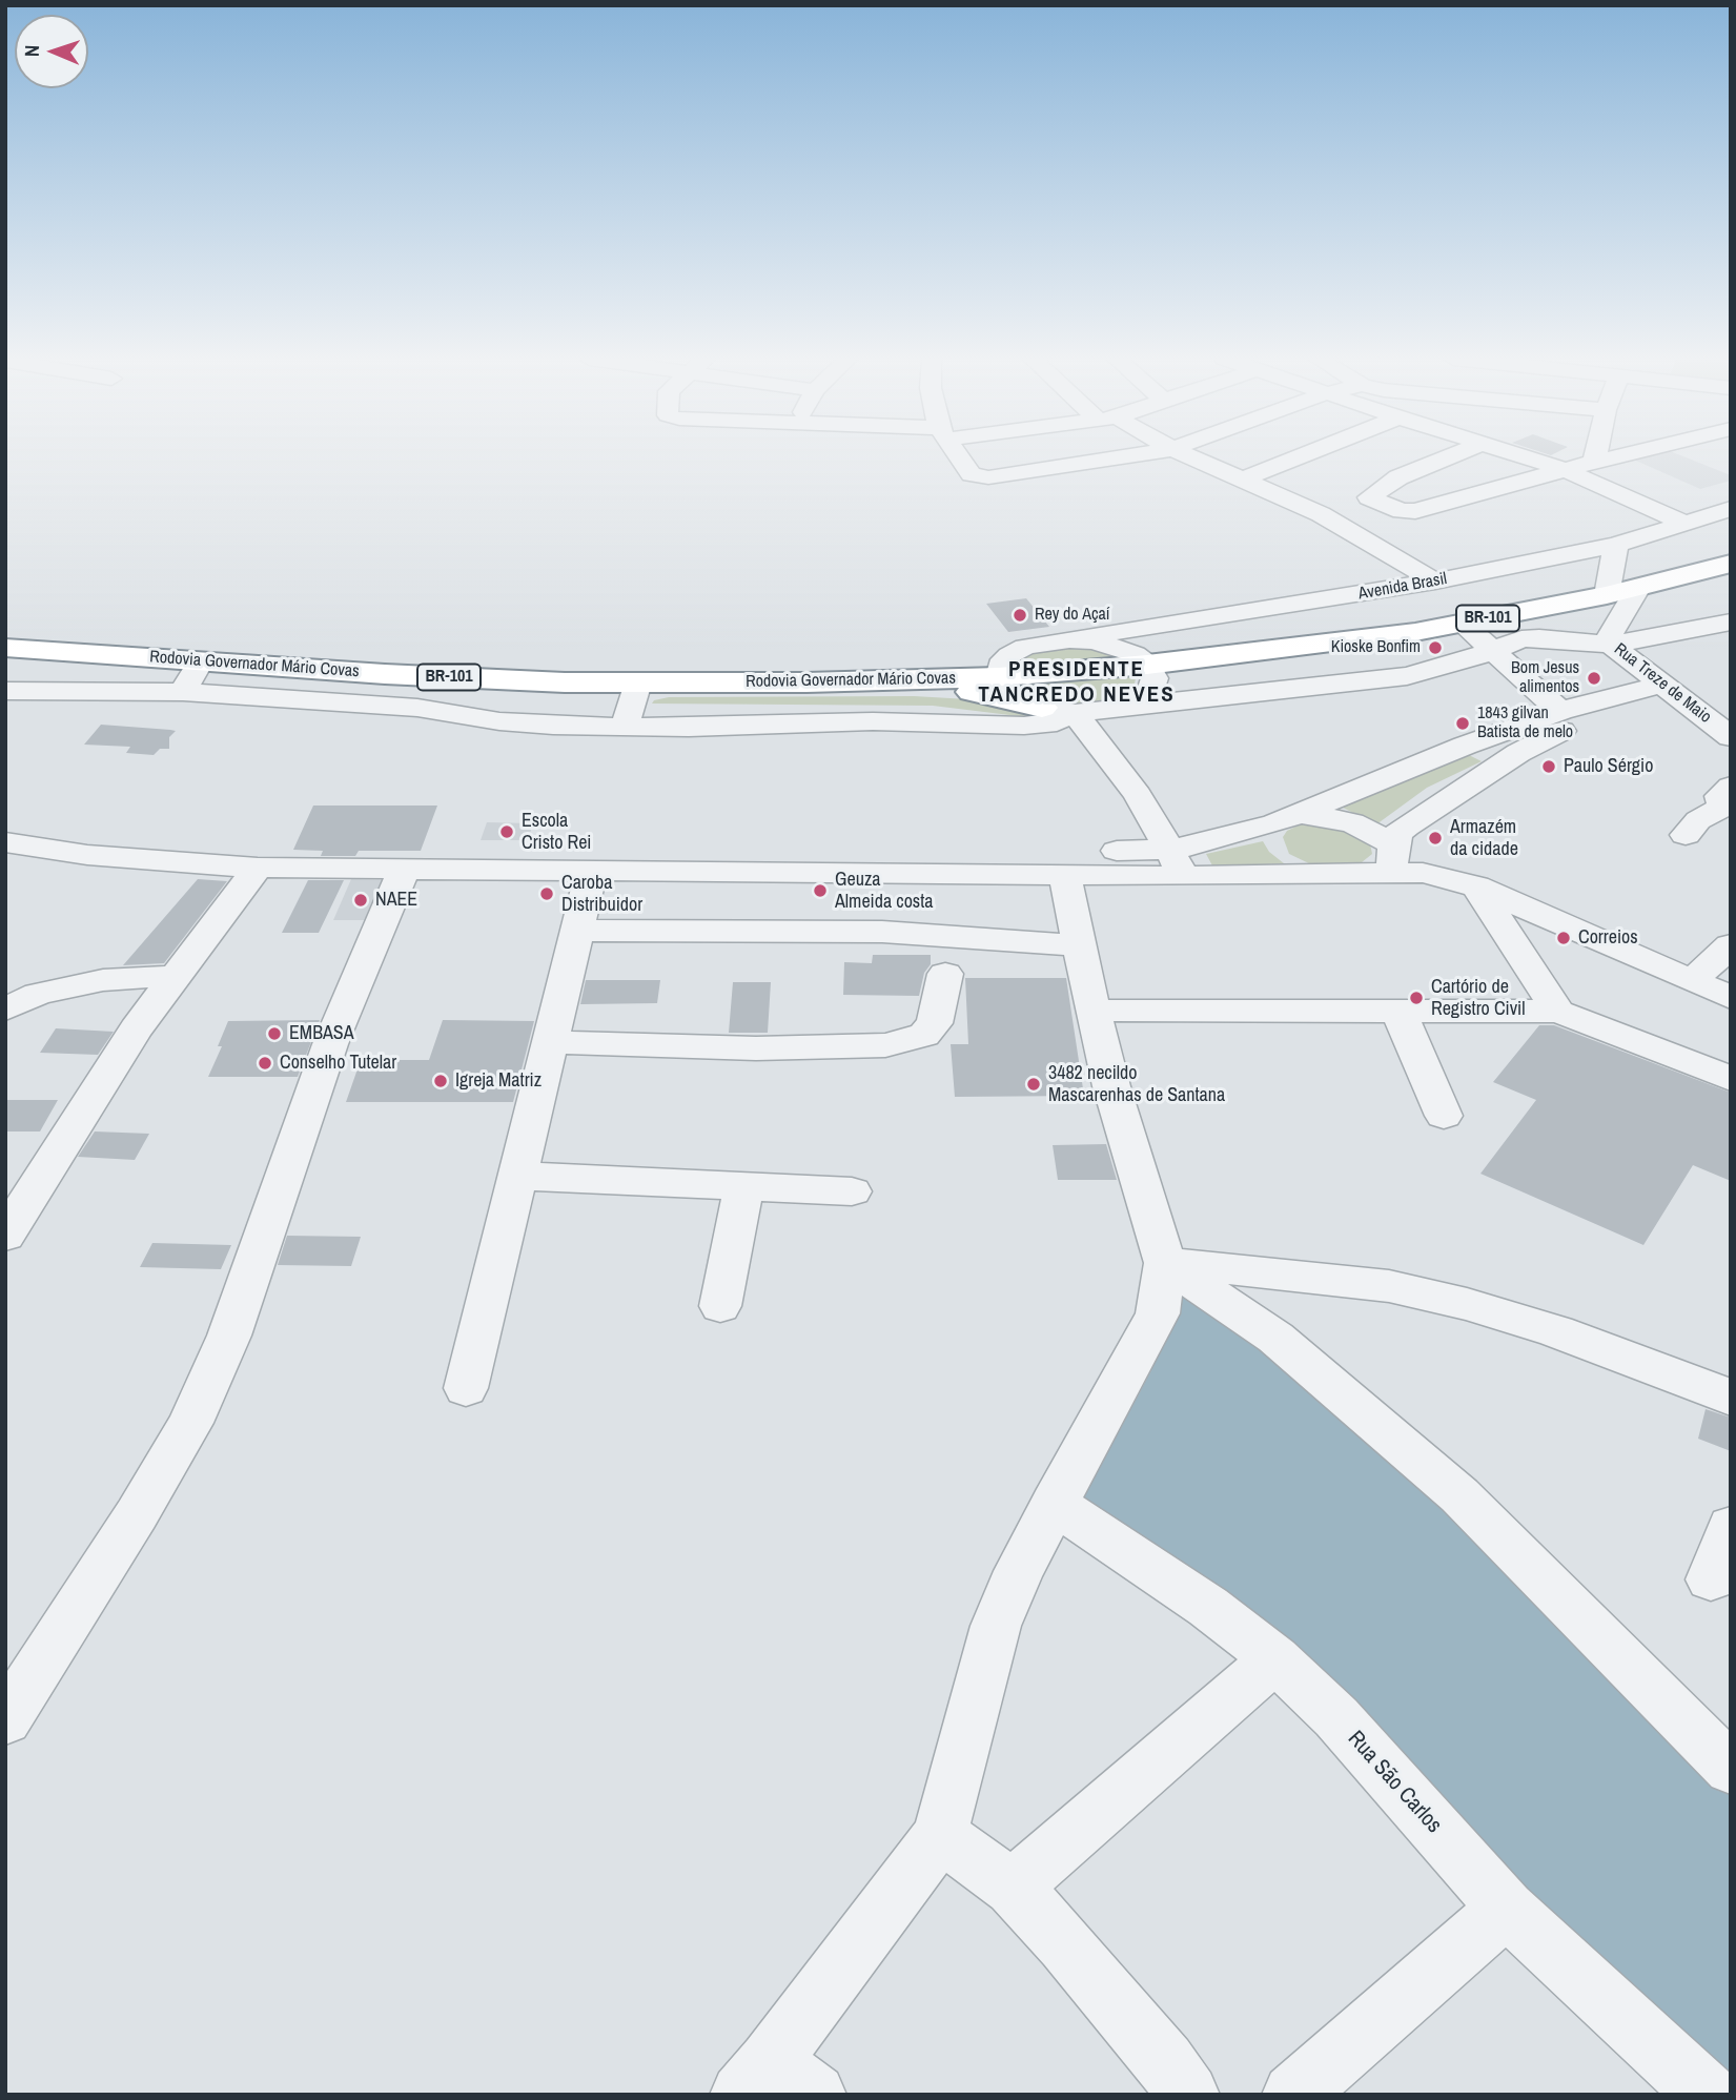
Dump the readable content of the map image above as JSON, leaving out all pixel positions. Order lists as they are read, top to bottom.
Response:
{
  "streets": {
    "highway": ["BR-101", "Rodovia Governador Mário Covas"],
    "street": ["Avenida Brasil", "Rua Treze de Maio", "Rua São Carlos"]
  },
  "crossings": [
    ["BR-101", "Rua Treze de Maio"]
  ],
  "districts": ["PRESIDENTE TANCREDO NEVES"],
  "places": [
    "Rey do Açaí",
    "Kioske Bonfim",
    "Bom Jesus alimentos",
    "1843 gilvan Batista de melo",
    "Paulo Sérgio",
    "Escola Cristo Rei",
    "Armazém da cidade",
    "Geuza Almeida costa",
    "Caroba Distribuidor",
    "NAEE",
    "Correios",
    "Cartório de Registro Civil",
    "EMBASA",
    "Conselho Tutelar",
    "Igreja Matriz",
    "3482 necildo Mascarenhas de Santana"
  ],
  "north": "left"
}
